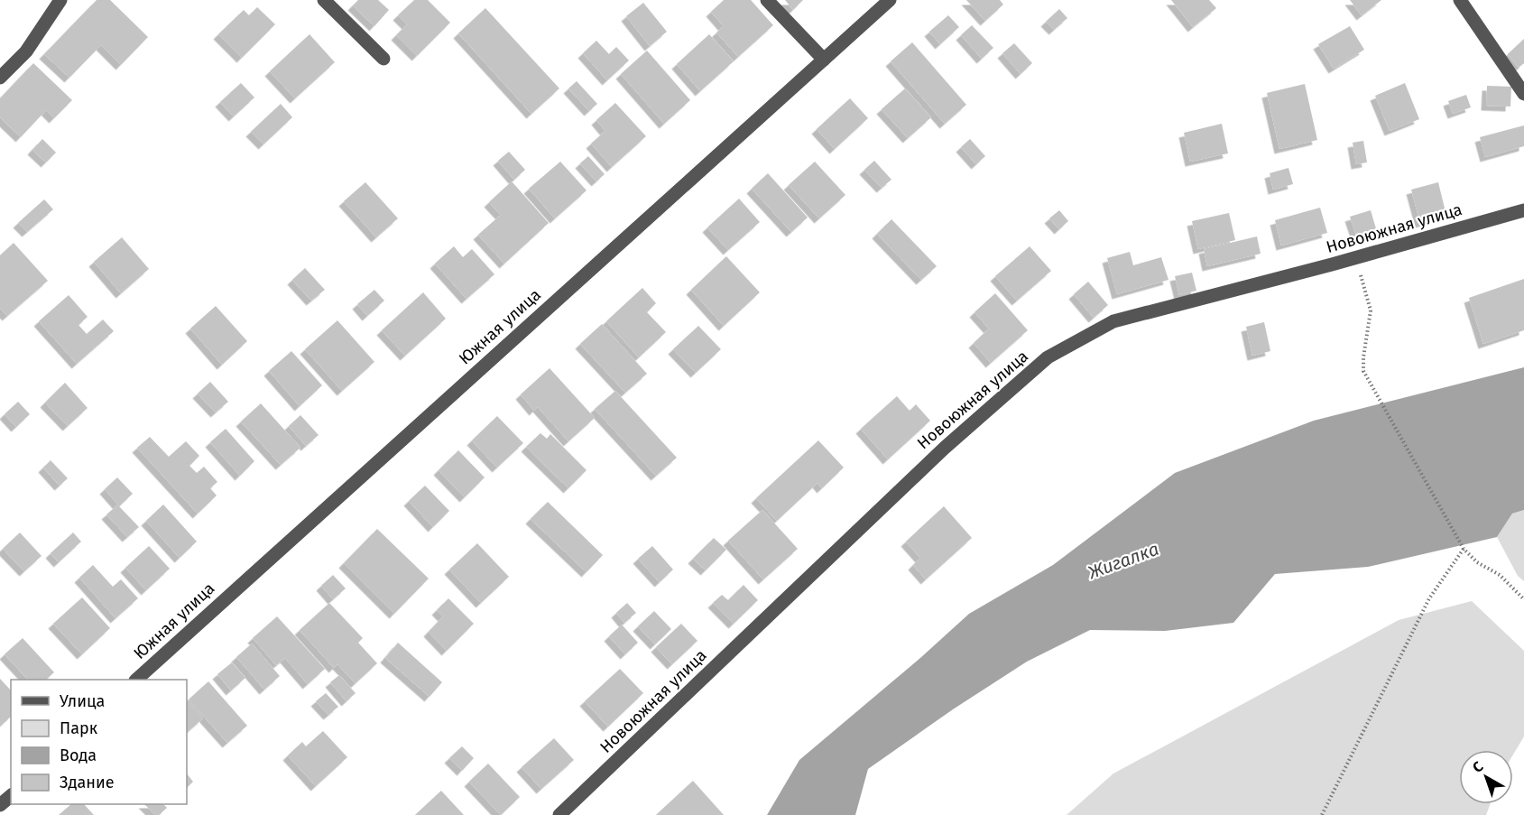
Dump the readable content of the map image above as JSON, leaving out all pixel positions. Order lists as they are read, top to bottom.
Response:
{
  "streets": {
    "street": ["Новоюжная улица", "Южная улица"]
  },
  "water": ["Жигалка"],
  "legend": [
    "Улица",
    "Парк",
    "Вода",
    "Здание"
  ],
  "north": "top left"
}
